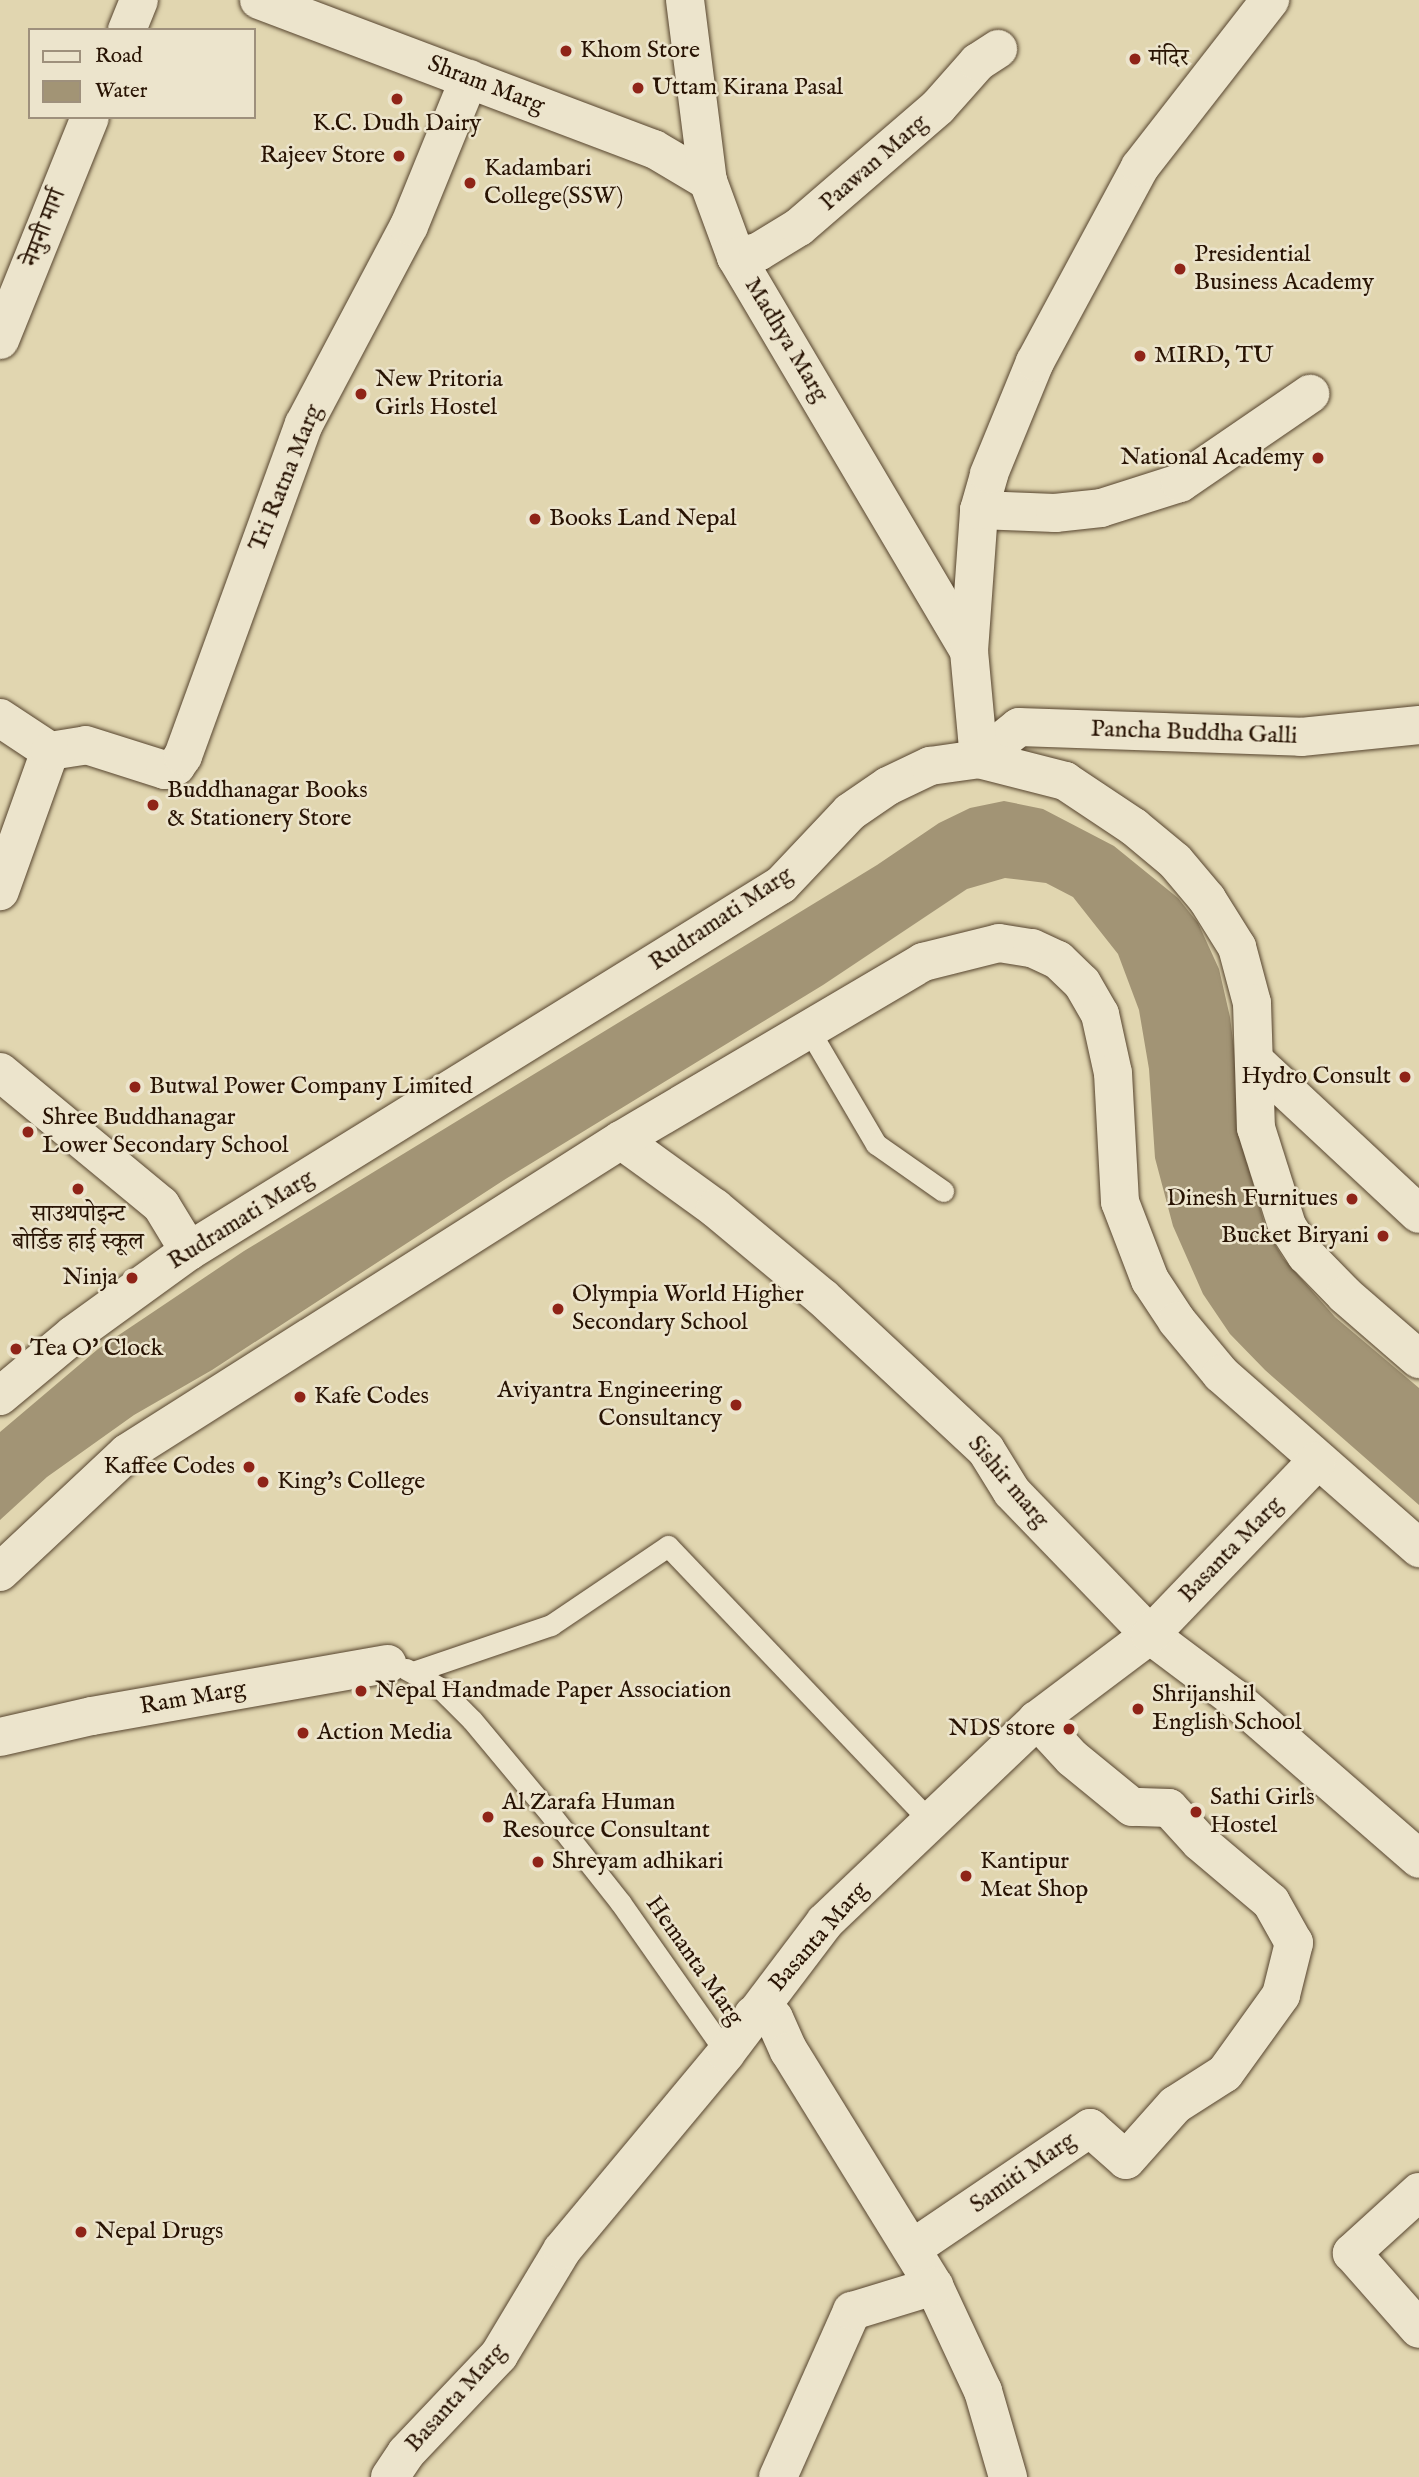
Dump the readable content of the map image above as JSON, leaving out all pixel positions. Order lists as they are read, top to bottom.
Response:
{
  "streets": {
    "street": [
      "Shram Marg",
      "Paawan Marg",
      "नेमुनी मार्ग",
      "Madhya Marg",
      "Tri Ratna Marg",
      "Pancha Buddha Galli",
      "Rudramati Marg",
      "Sishir marg",
      "Basanta Marg",
      "Ram Marg",
      "Samiti Marg"
    ],
    "lane": ["Hemanta Marg"]
  },
  "crossings": [
    ["Shram Marg", "Madhya Marg"],
    ["Shram Marg", "Tri Ratna Marg"],
    ["Paawan Marg", "Madhya Marg"],
    ["Pancha Buddha Galli", "Rudramati Marg"],
    ["Sishir marg", "Basanta Marg"],
    ["Basanta Marg", "Hemanta Marg"],
    ["Basanta Marg", "Samiti Marg"],
    ["Ram Marg", "Hemanta Marg"]
  ],
  "places": [
    "Khom Store",
    "मंदिर",
    "Uttam Kirana Pasal",
    "K.C. Dudh Dairy",
    "Rajeev Store",
    "Kadambari College(SSW)",
    "Presidential Business Academy",
    "MIRD, TU",
    "New Pritoria Girls Hostel",
    "National Academy",
    "Books Land Nepal",
    "Buddhanagar Books & Stationery Store",
    "Hydro Consult",
    "Butwal Power Company Limited",
    "Shree Buddhanagar Lower Secondary School",
    "साउथपोइन्ट बोर्डिङ हाई स्कूल",
    "Dinesh Furnitues",
    "Bucket Biryani",
    "Ninja",
    "Olympia World Higher Secondary School",
    "Tea O' Clock",
    "Kafe Codes",
    "Aviyantra Engineering Consultancy",
    "Kaffee Codes",
    "King's College",
    "Nepal Handmade Paper Association",
    "Shrijanshil English School",
    "NDS store",
    "Action Media",
    "Sathi Girls Hostel",
    "Al Zarafa Human Resource Consultant",
    "Shreyam adhikari",
    "Kantipur Meat Shop",
    "Nepal Drugs"
  ],
  "legend": ["Road", "Water"]
}
